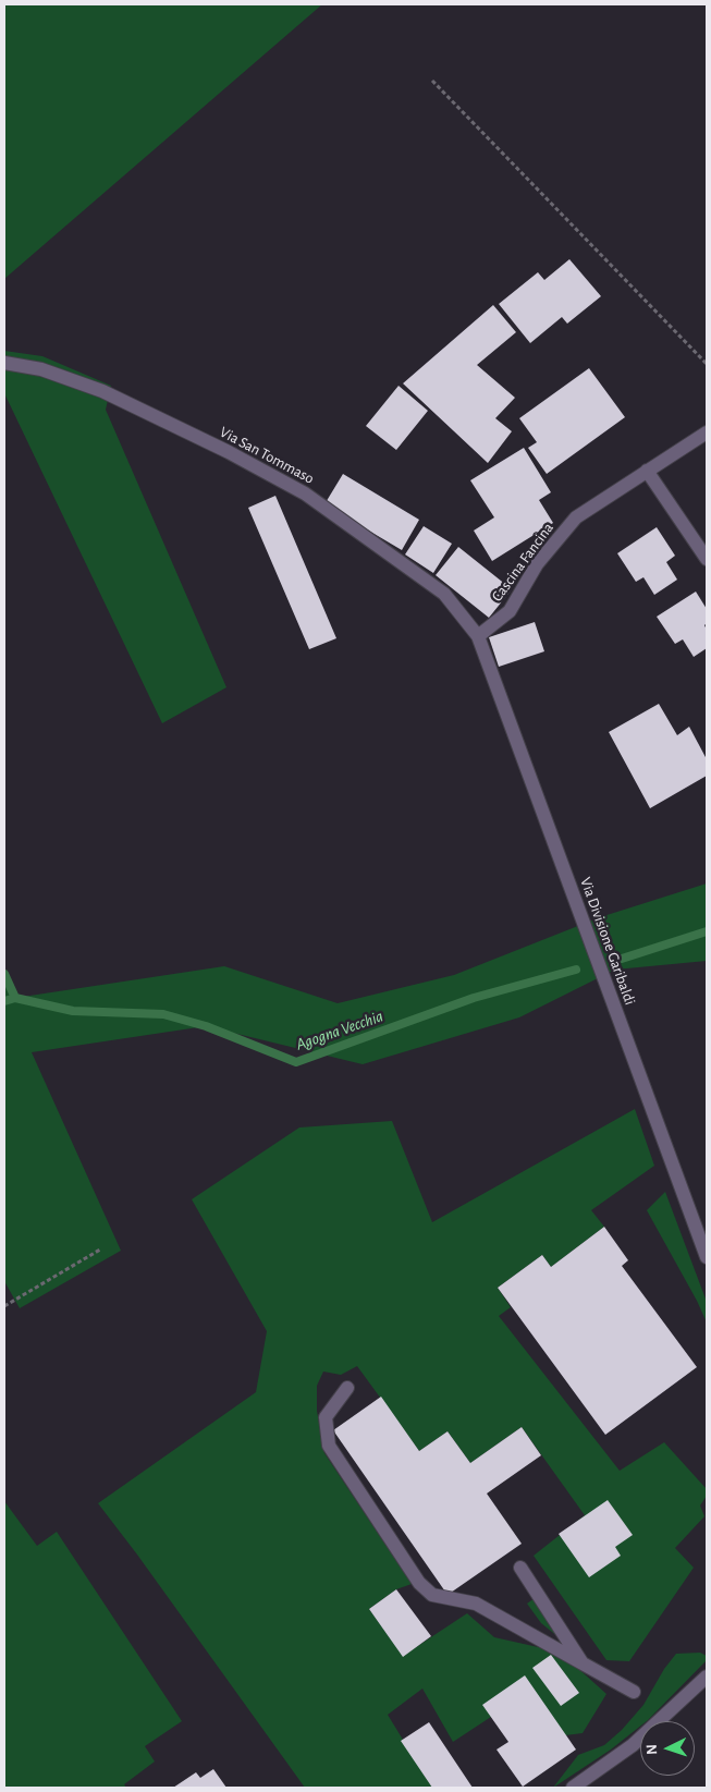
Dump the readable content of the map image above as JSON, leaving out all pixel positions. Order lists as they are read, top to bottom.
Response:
{
  "streets": {
    "street": ["Via San Tommaso", "Cascina Fancina", "Via Divisione Garibaldi"]
  },
  "crossings": [
    ["Via San Tommaso", "Cascina Fancina"],
    ["Via San Tommaso", "Via Divisione Garibaldi"],
    ["Cascina Fancina", "Via Divisione Garibaldi"]
  ],
  "water": ["Agogna Vecchia"],
  "north": "left"
}
